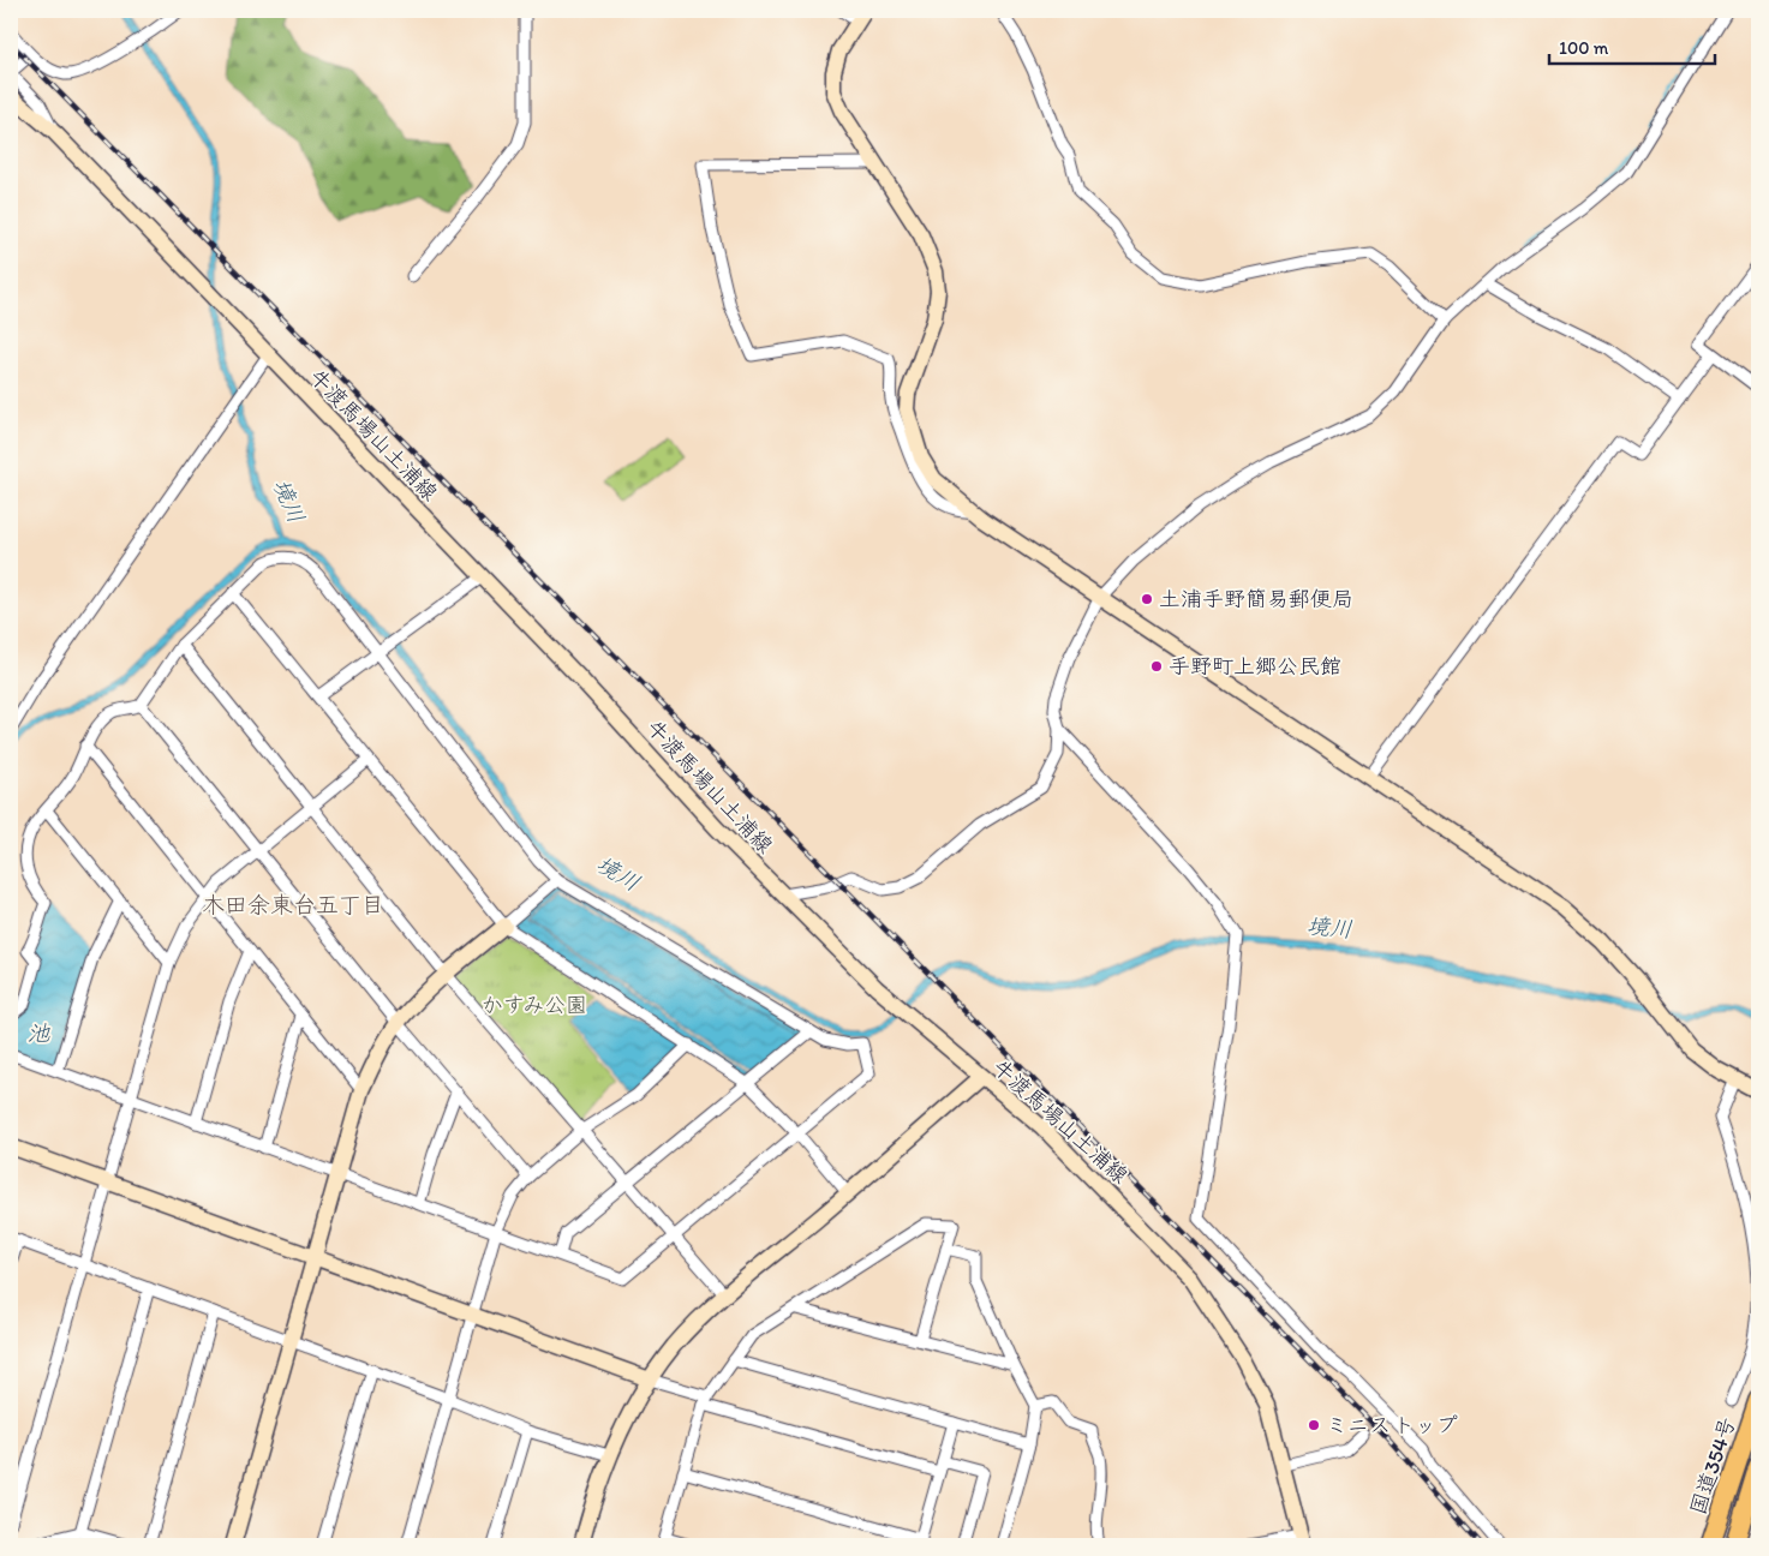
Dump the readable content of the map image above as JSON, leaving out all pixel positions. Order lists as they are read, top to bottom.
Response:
{
  "streets": {
    "highway": ["国道354号"],
    "street": ["牛渡馬場山土浦線"]
  },
  "districts": ["木田余東台五丁目"],
  "water": ["境川", "池"],
  "parks": ["かすみ公園"],
  "places": ["土浦手野簡易郵便局", "手野町上郷公民館", "ミニストップ"],
  "scale_bar": "100 m"
}
